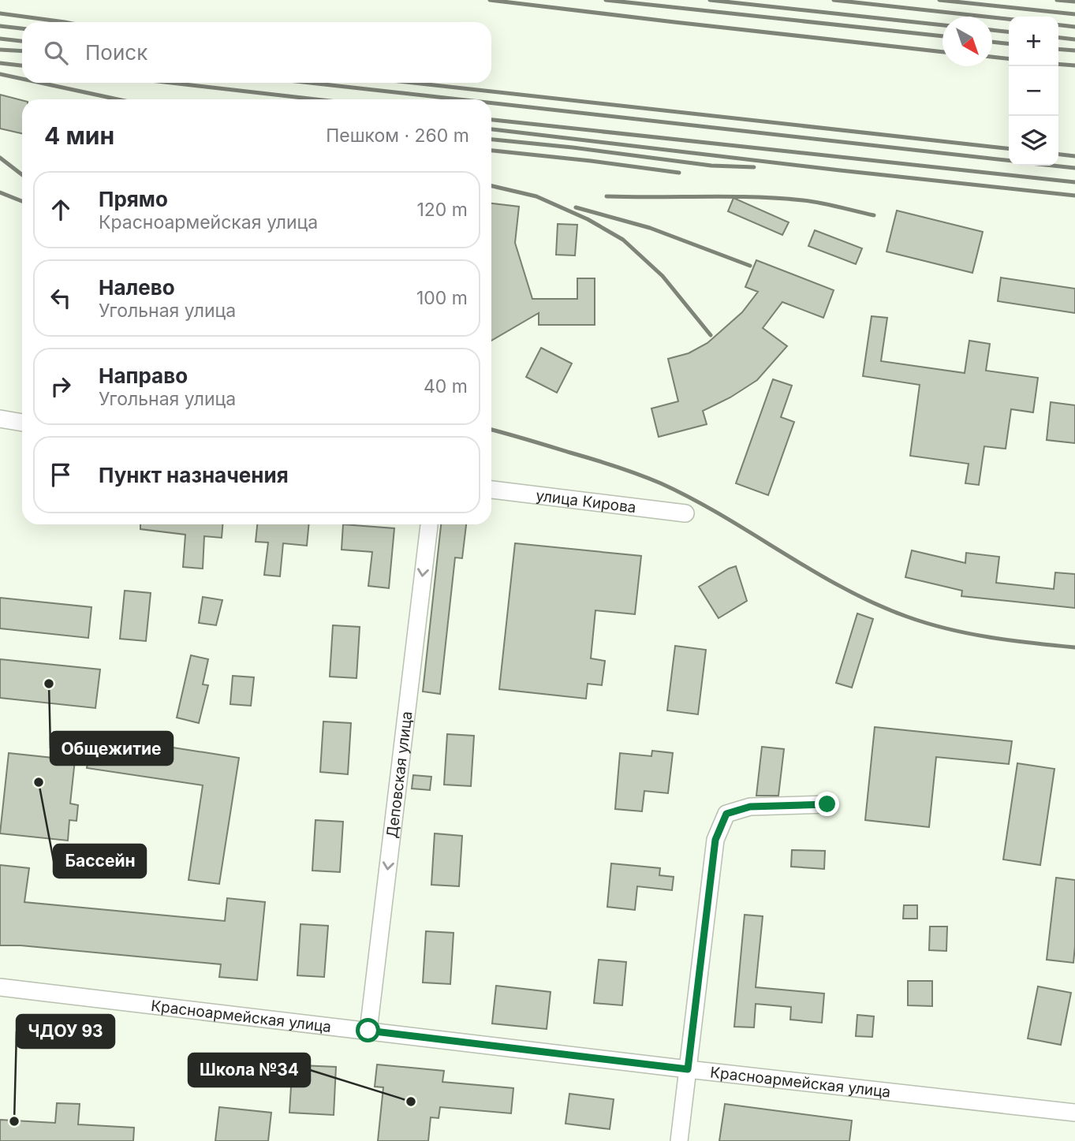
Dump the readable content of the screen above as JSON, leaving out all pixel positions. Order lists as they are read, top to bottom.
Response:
{
  "streets": {
    "street": ["улица Кирова", "Деповская улица", "Красноармейская улица"]
  },
  "crossings": [
    ["Деповская улица", "Красноармейская улица"]
  ],
  "one_way": ["Деповская улица"],
  "places": [
    "Общежитие",
    "Бассейн",
    "Школа №34",
    "ЧДОУ 93"
  ],
  "north": "bottom right",
  "page": {
    "map_buttons": ["+", "−"],
    "search": "Поиск",
    "heading": ["4 мин", "Пешком · 260 m"],
    "list": [
      ["Прямо", "Красноармейская улица", "120 m"],
      ["Налево", "Угольная улица", "100 m"],
      ["Направо", "Угольная улица", "40 m"],
      "Пункт назначения"
    ]
  }
}
